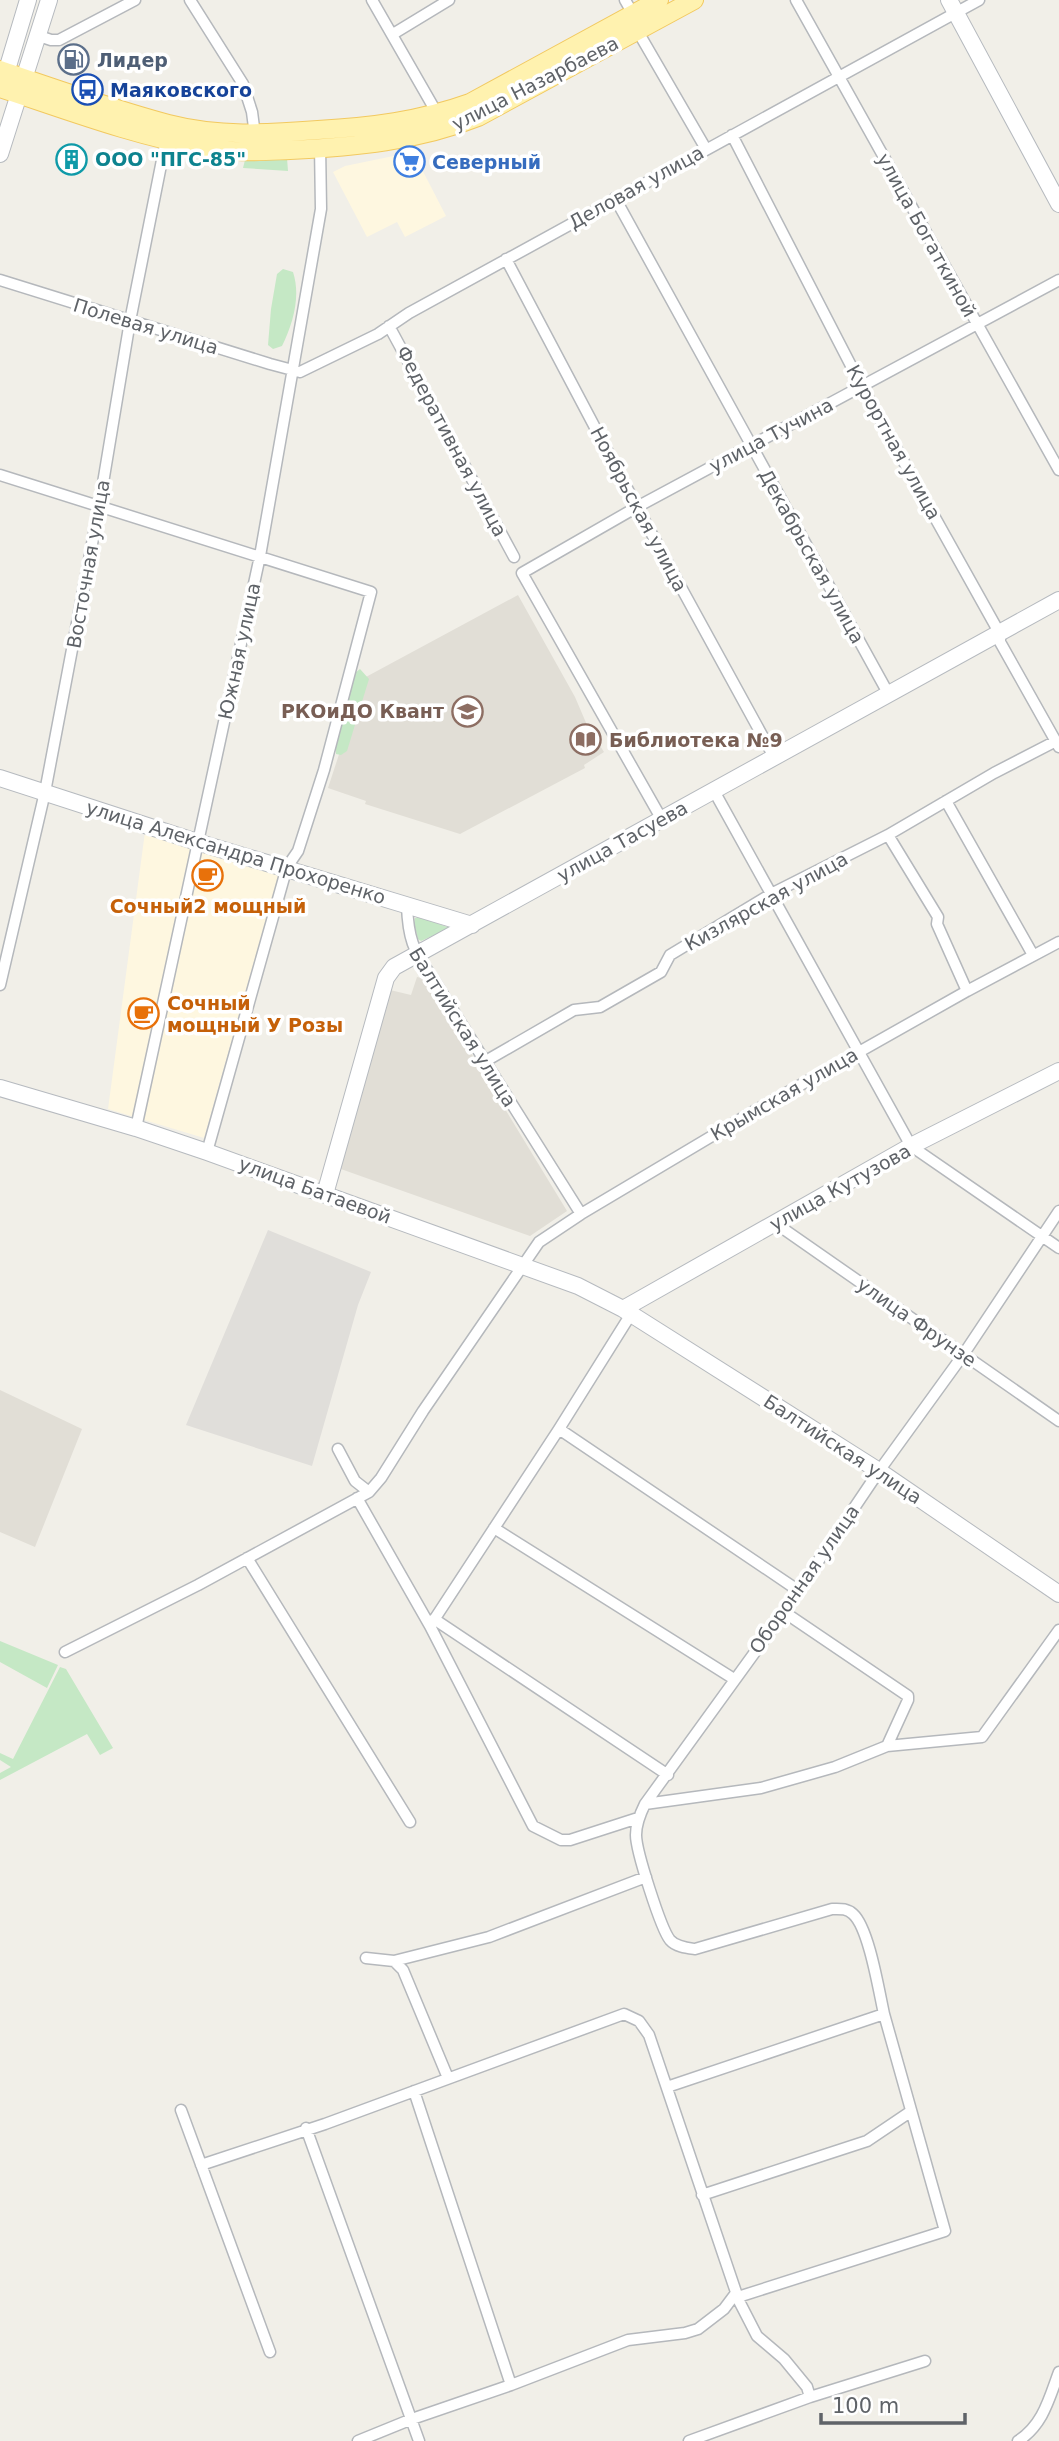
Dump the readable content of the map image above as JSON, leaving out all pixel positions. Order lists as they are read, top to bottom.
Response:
{
  "streets": {
    "main road": ["улица Назарбаева"],
    "street": [
      "Деловая улица",
      "улица Богаткиной",
      "Полевая улица",
      "улица Тучина",
      "Федеративная улица",
      "Курортная улица",
      "Ноябрьская улица",
      "Декабрьская улица",
      "Восточная улица",
      "Южная улица",
      "улица Тасуева",
      "улица Александра Прохоренко",
      "Кизлярская улица",
      "Балтийская улица",
      "Крымская улица",
      "улица Кутузова",
      "улица Батаевой",
      "улица Фрунзе",
      "Оборонная улица"
    ]
  },
  "crossings": [
    ["улица Назарбаева", "Восточная улица"],
    ["улица Назарбаева", "Южная улица"],
    ["Деловая улица", "улица Богаткиной"],
    ["Деловая улица", "Полевая улица"],
    ["Деловая улица", "Федеративная улица"],
    ["Деловая улица", "Курортная улица"],
    ["Деловая улица", "Ноябрьская улица"],
    ["Деловая улица", "Декабрьская улица"],
    ["Деловая улица", "Южная улица"],
    ["улица Богаткиной", "улица Тучина"],
    ["Полевая улица", "Восточная улица"],
    ["Полевая улица", "Южная улица"],
    ["улица Тучина", "Курортная улица"],
    ["улица Тучина", "Ноябрьская улица"],
    ["улица Тучина", "Декабрьская улица"],
    ["улица Тучина", "улица Тасуева"],
    ["Курортная улица", "улица Тасуева"],
    ["Курортная улица", "Кизлярская улица"],
    ["Ноябрьская улица", "улица Тасуева"],
    ["Декабрьская улица", "улица Тасуева"],
    ["Восточная улица", "улица Александра Прохоренко"],
    ["Южная улица", "улица Александра Прохоренко"],
    ["Южная улица", "улица Батаевой"],
    ["улица Тасуева", "улица Александра Прохоренко"],
    ["улица Тасуева", "Балтийская улица"],
    ["улица Тасуева", "улица Батаевой"],
    ["улица Александра Прохоренко", "Балтийская улица"],
    ["Кизлярская улица", "Балтийская улица"],
    ["Балтийская улица", "Крымская улица"],
    ["Балтийская улица", "улица Кутузова"],
    ["Балтийская улица", "улица Батаевой"],
    ["Балтийская улица", "Оборонная улица"],
    ["Крымская улица", "улица Батаевой"],
    ["улица Кутузова", "улица Батаевой"],
    ["улица Кутузова", "улица Фрунзе"],
    ["улица Фрунзе", "Оборонная улица"]
  ],
  "places": {
    "fuel station": ["Лидер"],
    "bus stop": ["Маяковского"],
    "building": ["ООО \"ПГС-85\""],
    "supermarket": ["Северный"],
    "school or university": ["РКОиДО Квант"],
    "library": ["Библиотека №9"],
    "cafe": ["Сочный2 мощный", "Сочный мощный У Розы"]
  },
  "scale_bar": "100 m"
}
